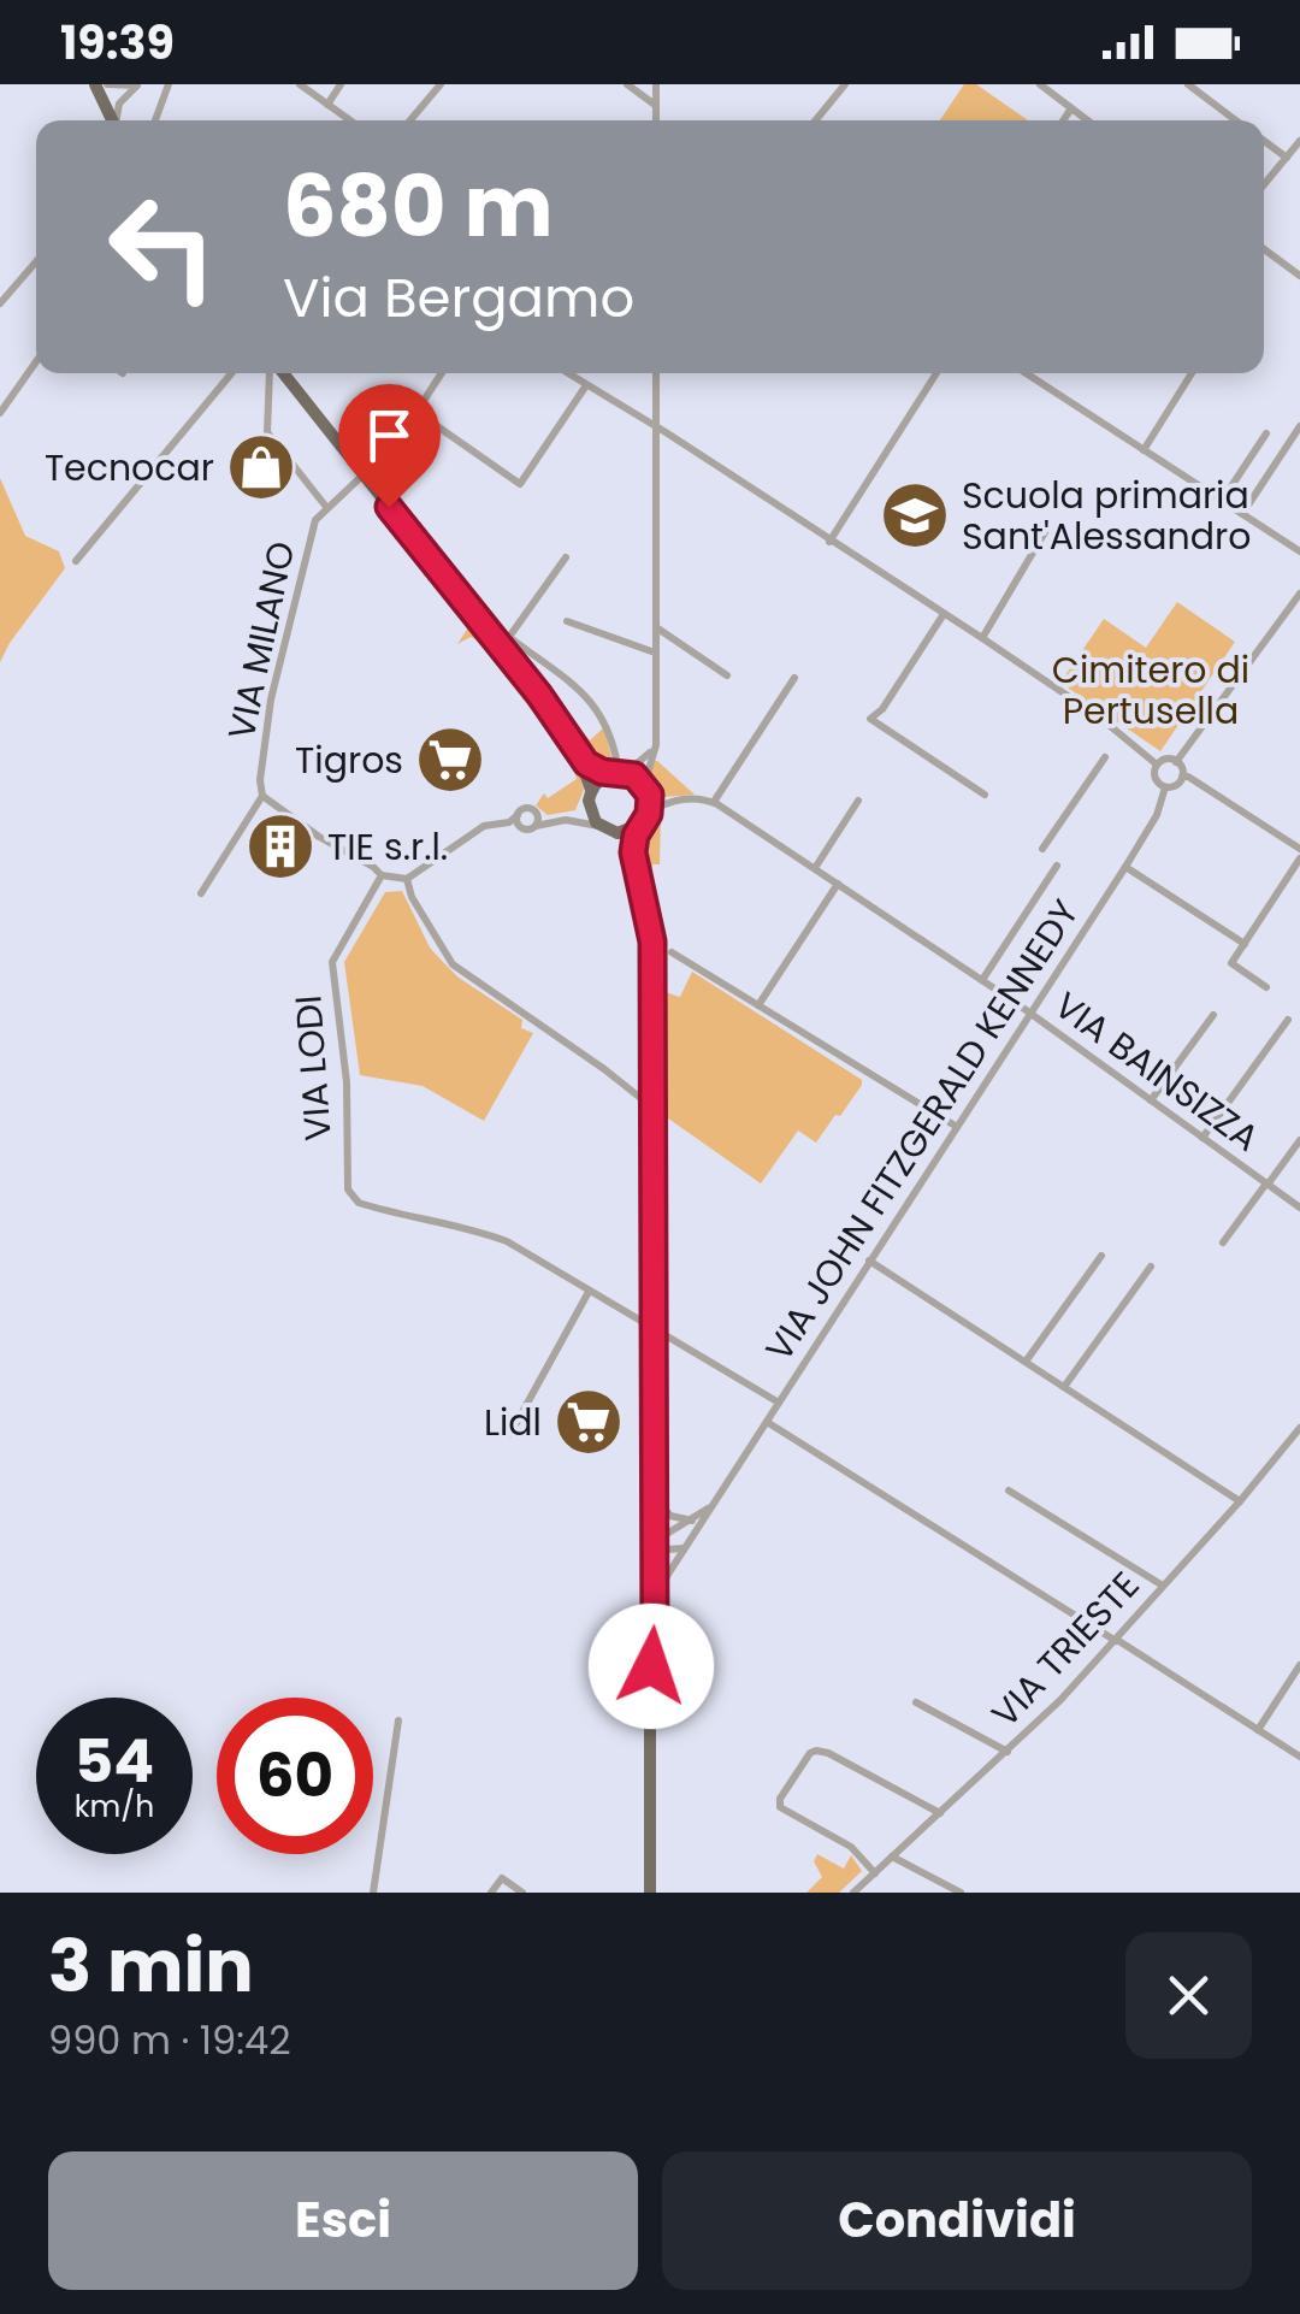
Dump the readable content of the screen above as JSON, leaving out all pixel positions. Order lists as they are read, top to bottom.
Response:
{
  "streets": {
    "street": [
      "VIA MILANO",
      "VIA LODI",
      "VIA BAINSIZZA",
      "VIA JOHN FITZGERALD KENNEDY",
      "VIA TRIESTE"
    ]
  },
  "crossings": [
    ["VIA BAINSIZZA", "VIA JOHN FITZGERALD KENNEDY"]
  ],
  "parks": ["Cimitero di Pertusella"],
  "places": {
    "shop": ["Tecnocar"],
    "school or university": ["Scuola primaria Sant'Alessandro"],
    "supermarket": ["Tigros", "Lidl"],
    "building": ["TIE s.r.l."]
  },
  "page": {
    "status": "19:39",
    "turn": ["680 m", "Via Bergamo"],
    "speed": "54 km/h",
    "limit": "60",
    "heading": ["3 min", "990 m · 19:42"],
    "buttons": ["Esci", "Condividi"]
  }
}
